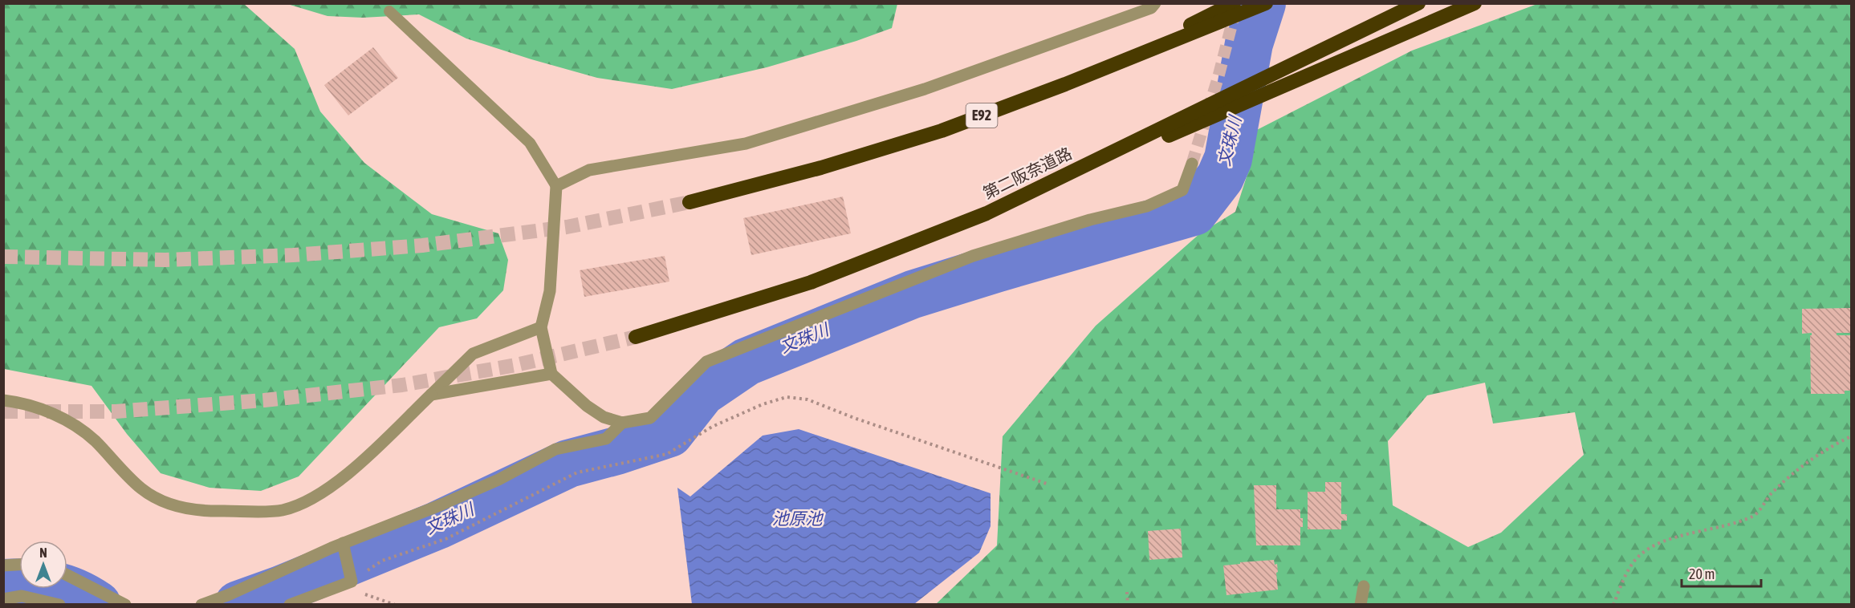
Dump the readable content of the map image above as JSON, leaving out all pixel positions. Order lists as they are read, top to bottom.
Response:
{
  "streets": {
    "highway": ["E92", "第二阪奈道路"]
  },
  "water": ["文珠川", "池原池"],
  "scale_bar": "20 m",
  "north": "top"
}
